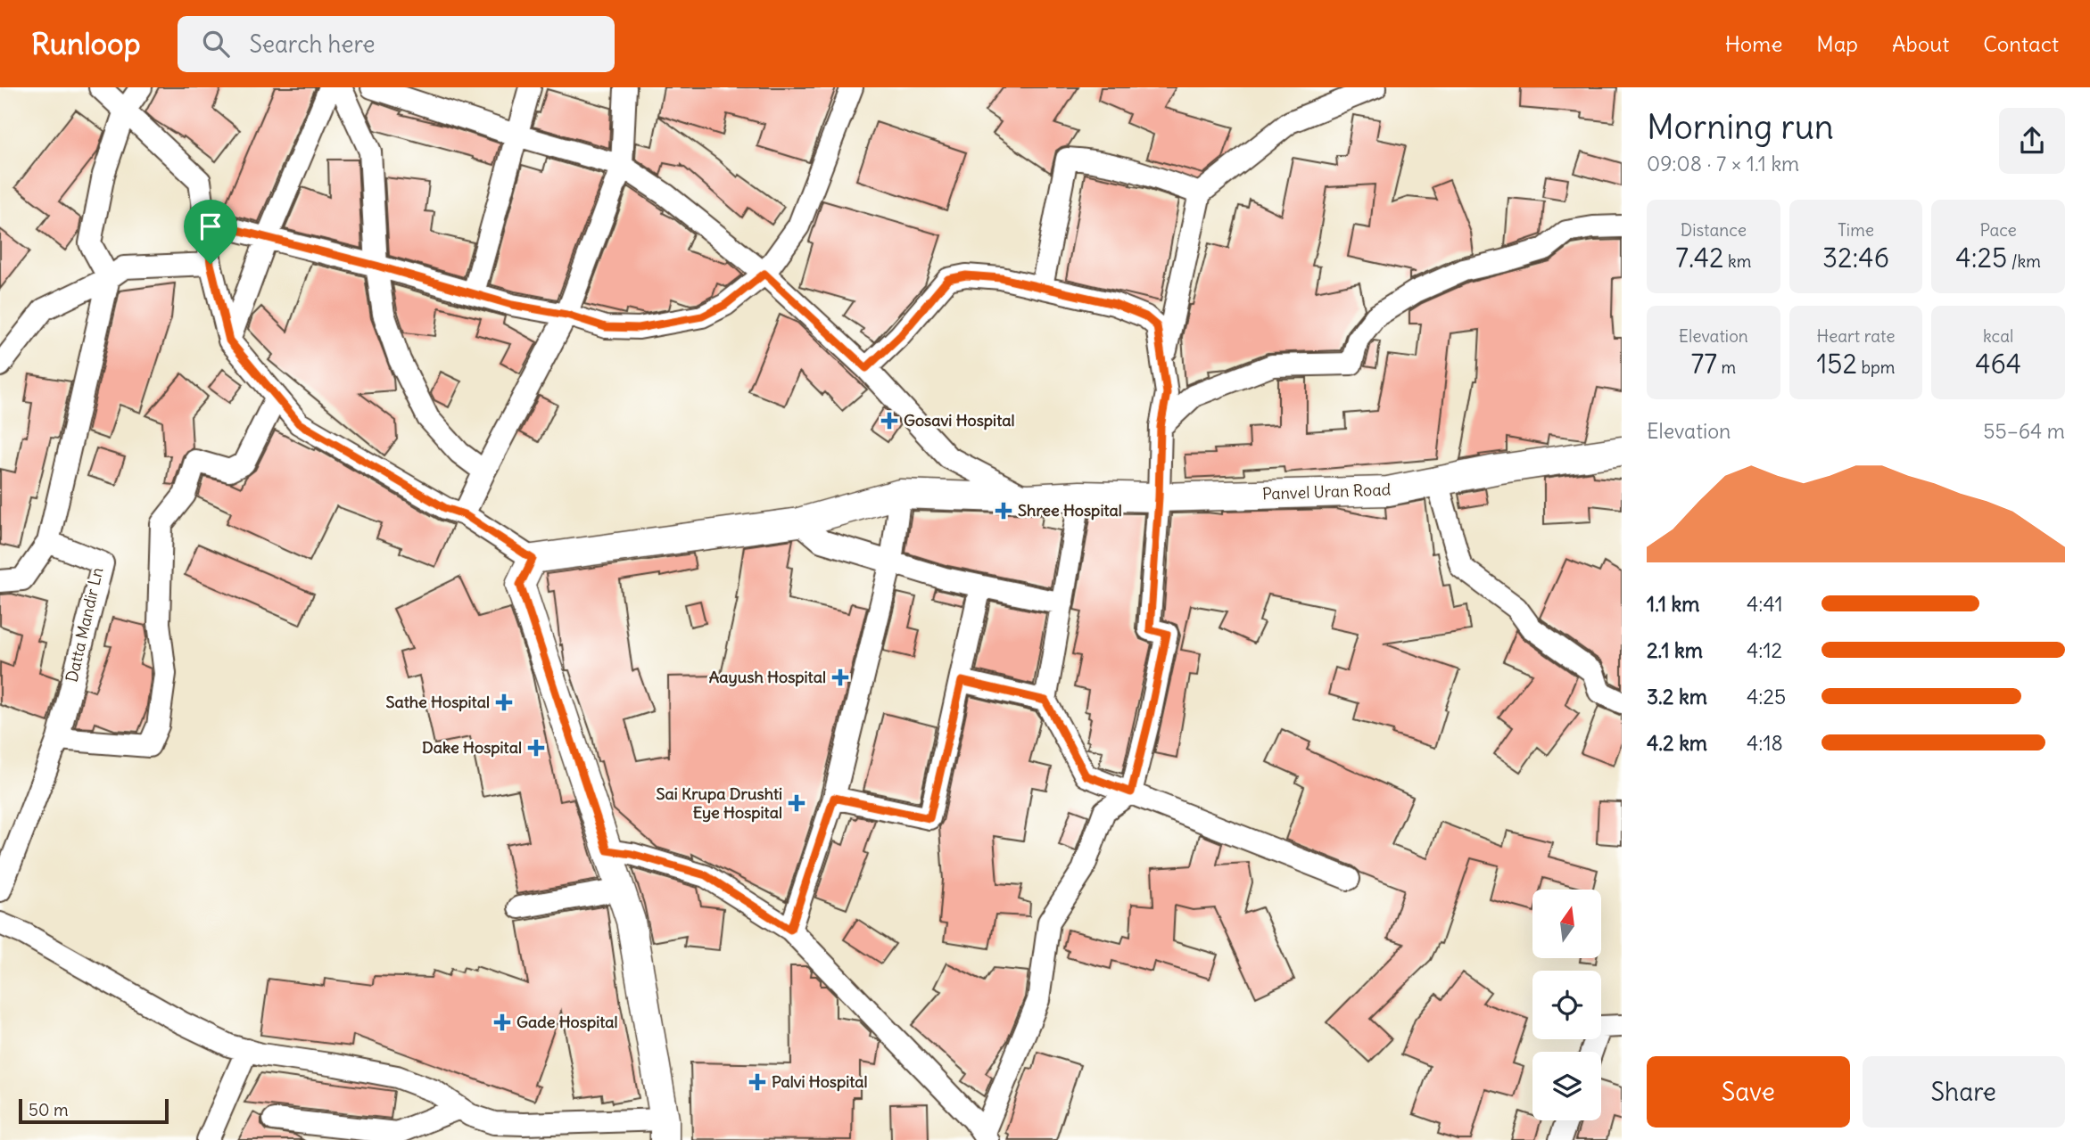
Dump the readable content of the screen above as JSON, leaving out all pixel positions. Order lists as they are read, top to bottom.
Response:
{
  "streets": {
    "main road": ["Panvel Uran Road"],
    "street": ["Datta Mandir Ln"]
  },
  "places": {
    "health": [
      "Gosavi Hospital",
      "Shree Hospital",
      "Aayush Hospital",
      "Sathe Hospital",
      "Dake Hospital",
      "Sai Krupa Drushti Eye Hospital",
      "Gade Hospital",
      "Palvi Hospital"
    ]
  },
  "scale_bar": "50 m",
  "north": "top",
  "page": {
    "header": "Runloop",
    "search": "Search here",
    "nav": [
      "Home",
      "Map",
      "About",
      "Contact"
    ],
    "heading": ["Morning run", "09:08 · 7 × 1.1 km"],
    "stats": [
      ["Distance", "7.42 km"],
      ["Time", "32:46"],
      ["Pace", "4:25 /km"],
      ["Elevation", "77 m"],
      ["Heart rate", "152 bpm"],
      ["kcal", "464"]
    ],
    "chart": ["Elevation", "55–64 m"],
    "list": [
      {
        "name": "1.1 km",
        "note": "4:41"
      },
      {
        "name": "2.1 km",
        "note": "4:12"
      },
      {
        "name": "3.2 km",
        "note": "4:25"
      },
      {
        "name": "4.2 km",
        "note": "4:18"
      }
    ],
    "buttons": ["Save", "Share"],
    "scale": "50 m"
  }
}
